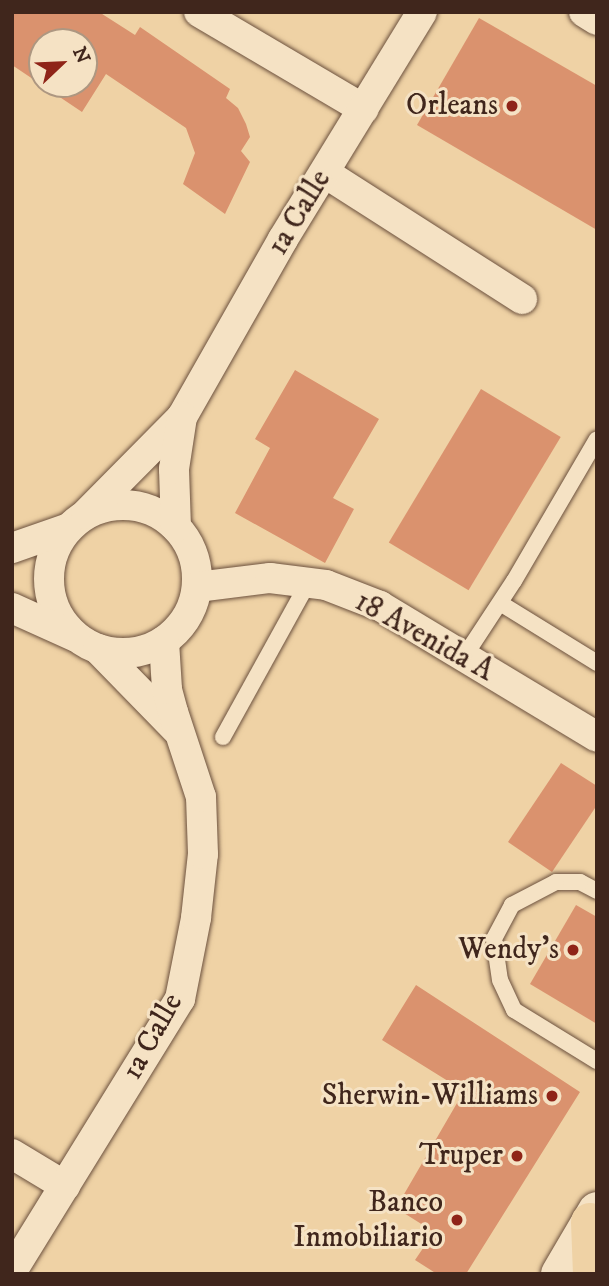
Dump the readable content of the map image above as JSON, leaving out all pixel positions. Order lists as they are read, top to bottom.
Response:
{
  "streets": {
    "street": ["1a Calle", "18 Avenida A"]
  },
  "crossings": [
    ["1a Calle", "18 Avenida A"]
  ],
  "places": [
    "Orleans",
    "Wendy's",
    "Sherwin-Williams",
    "Truper",
    "Banco Inmobiliario"
  ],
  "north": "top right"
}
